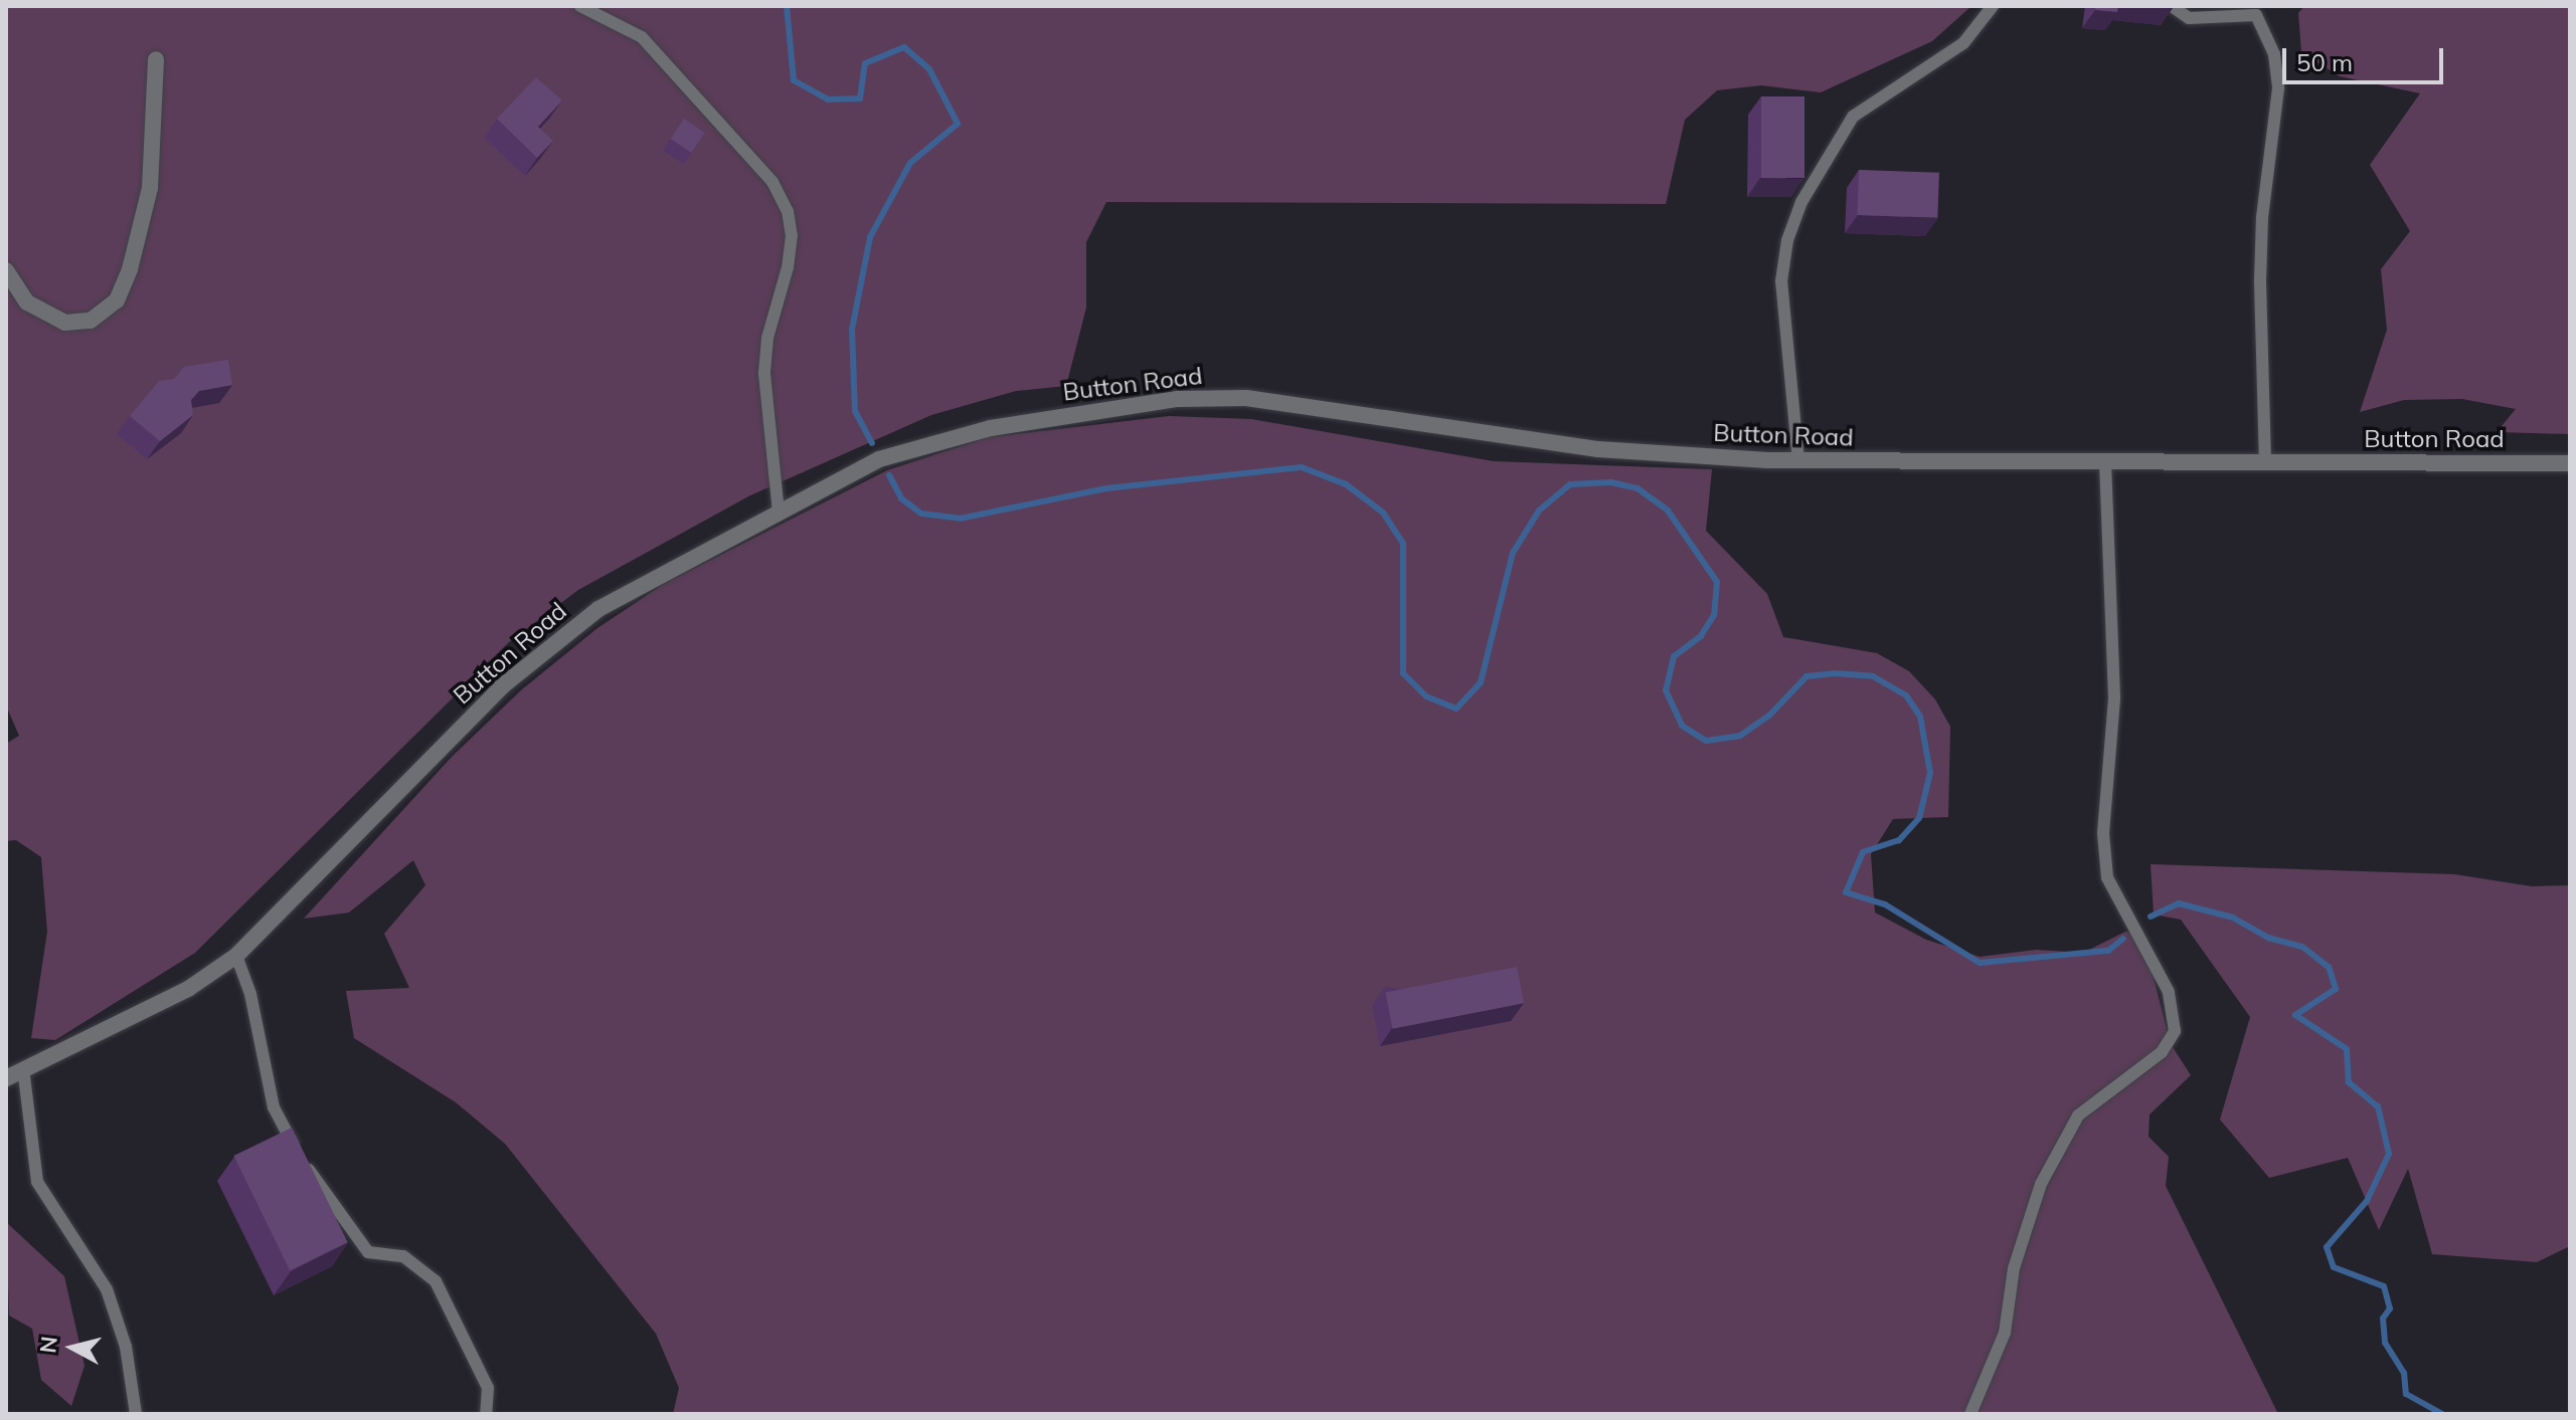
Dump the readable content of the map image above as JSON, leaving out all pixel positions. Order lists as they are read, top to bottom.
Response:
{
  "streets": {
    "street": ["Button Road"]
  },
  "scale_bar": "50 m",
  "north": "left"
}
